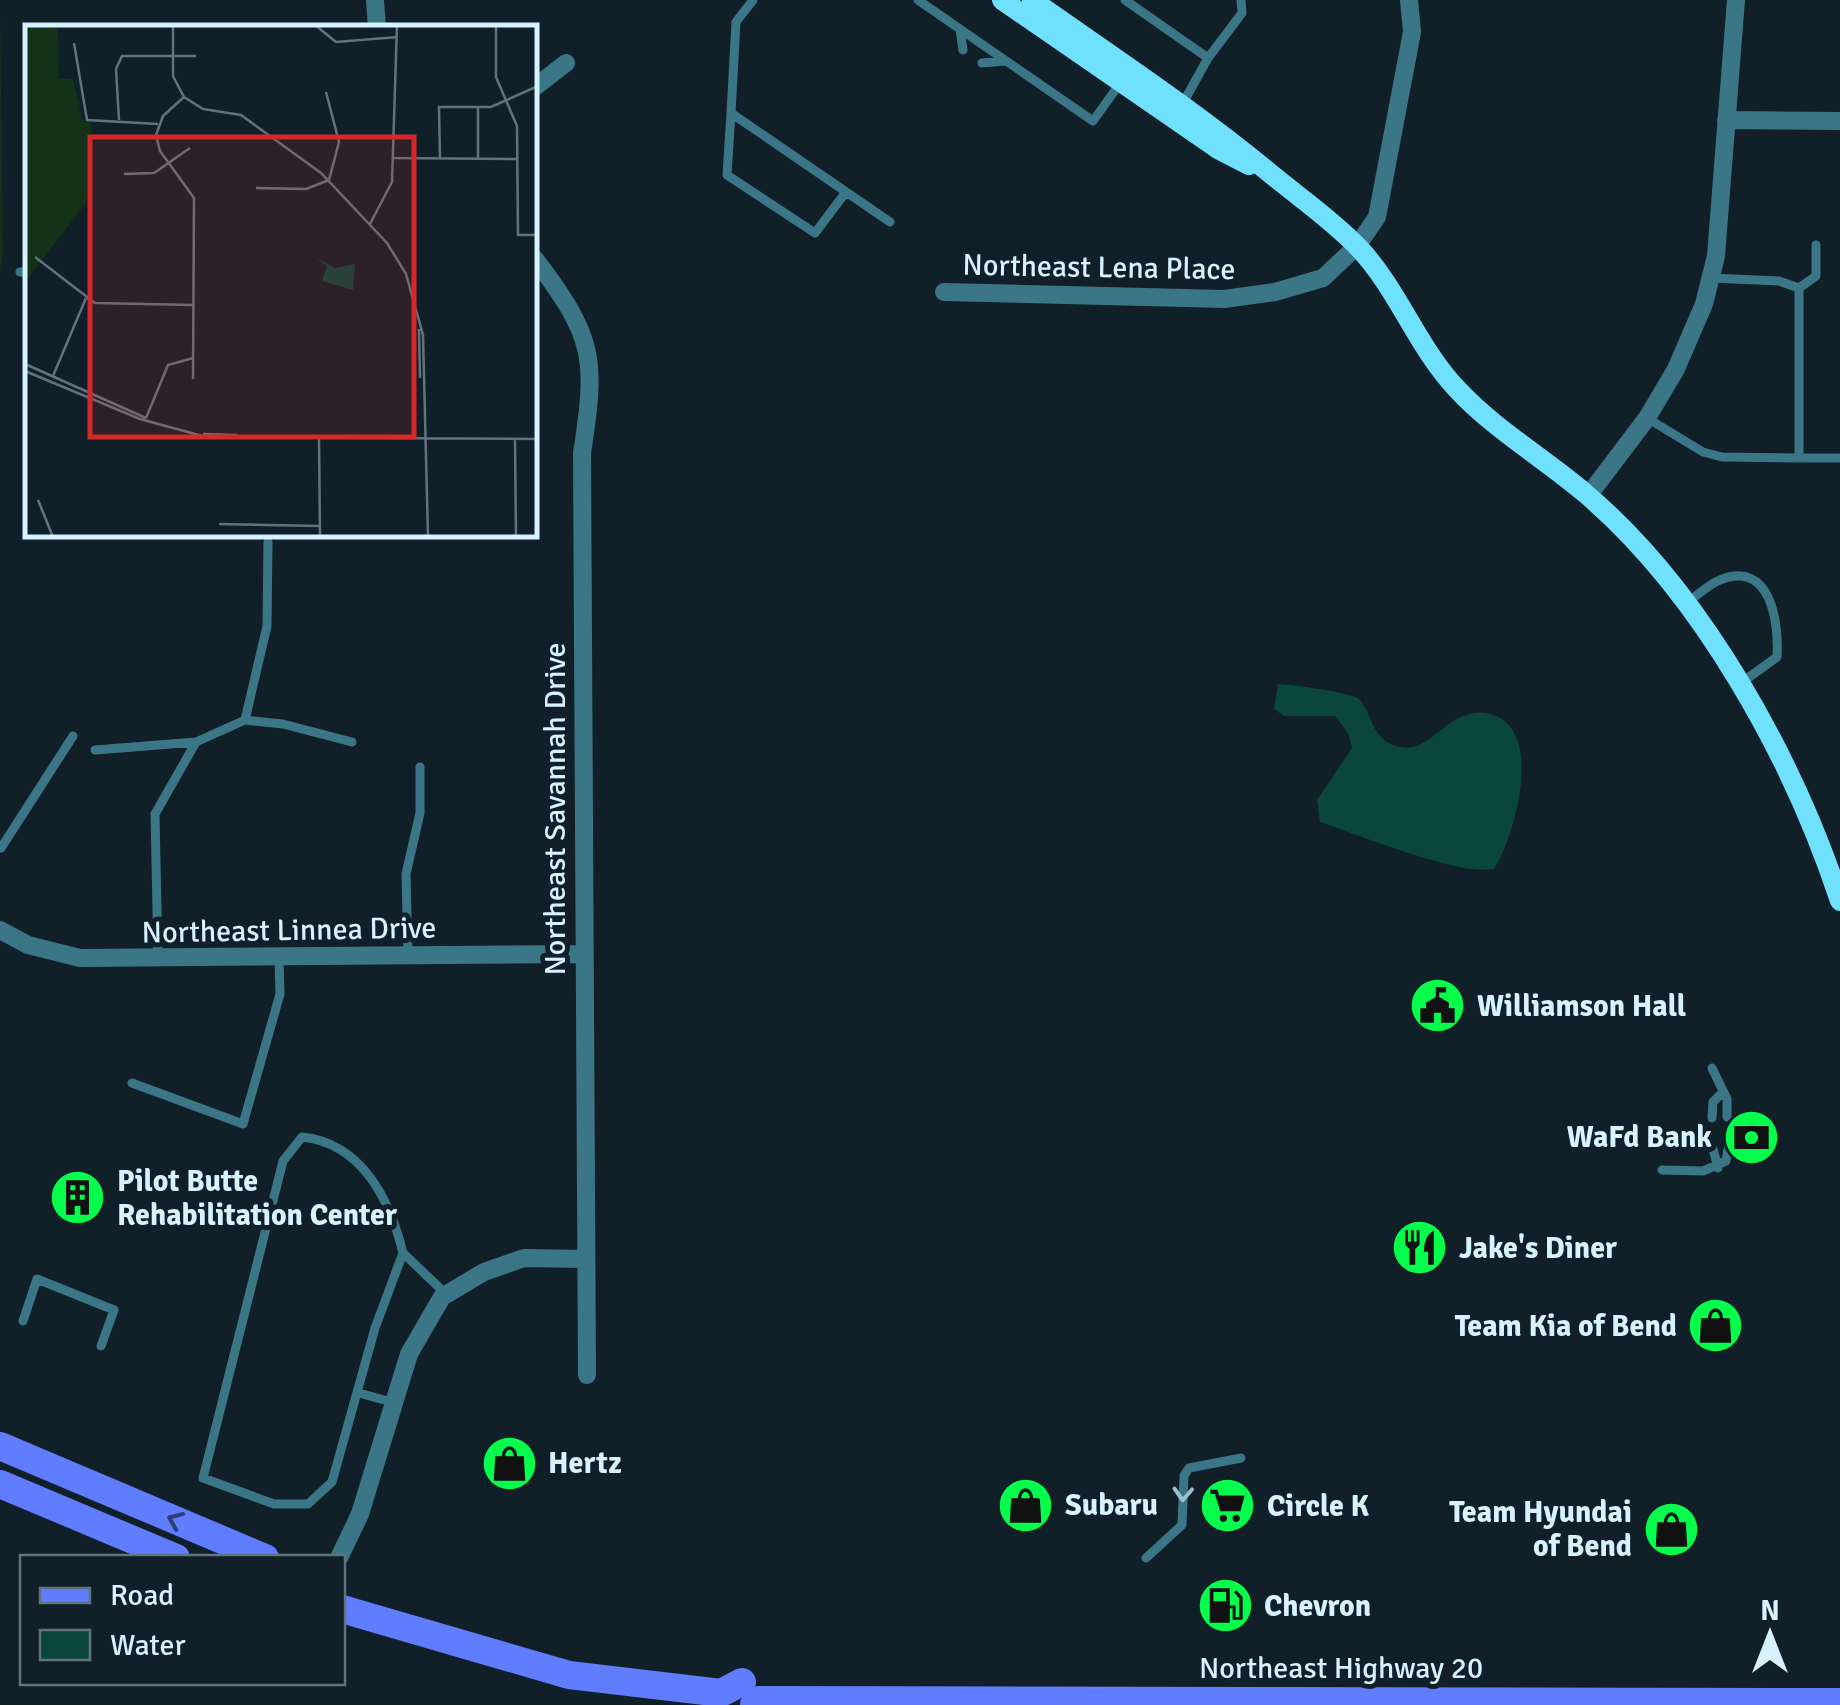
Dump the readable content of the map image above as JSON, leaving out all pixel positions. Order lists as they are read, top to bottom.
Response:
{
  "streets": {
    "main road": ["Northeast Highway 20"],
    "street": ["Northeast Lena Place", "Northeast Savannah Drive", "Northeast Linnea Drive"]
  },
  "crossings": [
    ["Northeast Savannah Drive", "Northeast Linnea Drive"]
  ],
  "places": {
    "public building": ["Williamson Hall"],
    "bank": ["WaFd Bank"],
    "building": ["Pilot Butte Rehabilitation Center"],
    "restaurant": ["Jake's Diner"],
    "shop": [
      "Team Kia of Bend",
      "Hertz",
      "Subaru",
      "Team Hyundai of Bend"
    ],
    "supermarket": ["Circle K"],
    "fuel station": ["Chevron"]
  },
  "legend": ["Road", "Water"],
  "north": "top"
}
